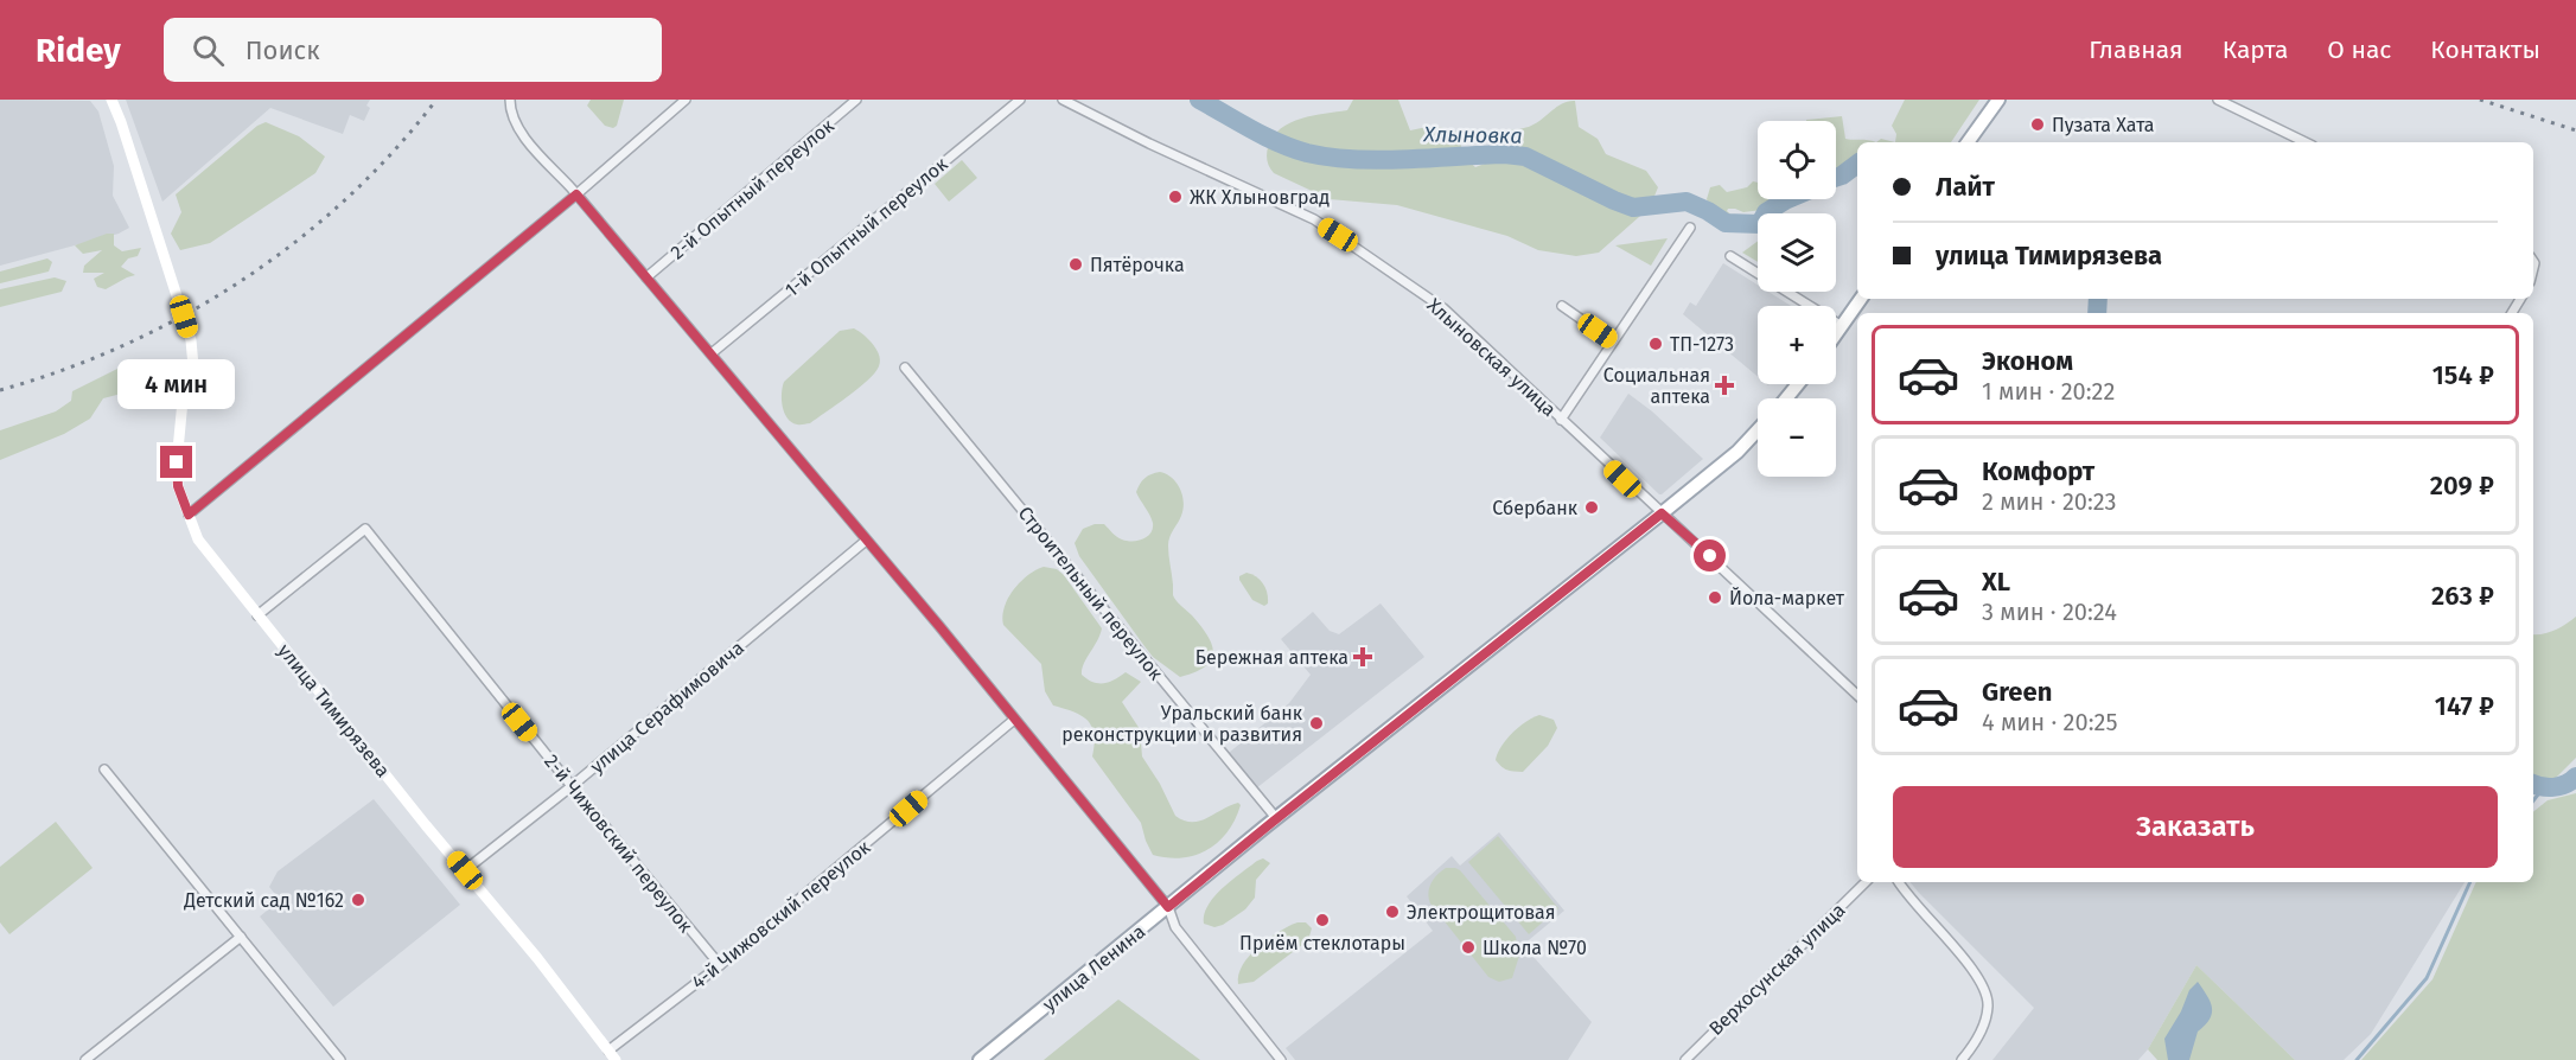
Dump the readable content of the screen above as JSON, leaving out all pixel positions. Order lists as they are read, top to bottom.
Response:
{
  "streets": {
    "main road": ["улица Тимирязева", "улица Ленина"],
    "street": [
      "2-й Опытный переулок",
      "1-й Опытный переулок",
      "Хлыновская улица",
      "Строительный переулок",
      "улица Серафимовича",
      "2-й Чижовский переулок",
      "4-й Чижовский переулок",
      "Верхосунская улица"
    ]
  },
  "crossings": [
    ["Хлыновская улица", "улица Ленина"],
    ["Строительный переулок", "улица Ленина"],
    ["улица Серафимовича", "улица Тимирязева"],
    ["улица Серафимовича", "2-й Чижовский переулок"],
    ["улица Тимирязева", "2-й Чижовский переулок"],
    ["улица Тимирязева", "4-й Чижовский переулок"],
    ["2-й Чижовский переулок", "4-й Чижовский переулок"]
  ],
  "water": ["Хлыновка"],
  "places": {
    "other": [
      "Пузата Хата",
      "ЖК Хлыновград",
      "Пятёрочка",
      "ТП-1273",
      "Сбербанк",
      "Йола-маркет",
      "Уральский банк реконструкции и развития",
      "Детский сад №162",
      "Электрощитовая",
      "Приём стеклотары",
      "Школа №70"
    ],
    "health": ["Социальная аптека", "Бережная аптека"]
  },
  "page": {
    "header": "Ridey",
    "search": "Поиск",
    "nav": [
      "Главная",
      "Карта",
      "О нас",
      "Контакты"
    ],
    "map_buttons": ["+", "−"],
    "banner": ["Лайт", "улица Тимирязева"],
    "list": [
      {
        "name": "Эконом",
        "note": "1 мин · 20:22",
        "value": "154 ₽"
      },
      {
        "name": "Комфорт",
        "note": "2 мин · 20:23",
        "value": "209 ₽"
      },
      {
        "name": "XL",
        "note": "3 мин · 20:24",
        "value": "263 ₽"
      },
      {
        "name": "Green",
        "note": "4 мин · 20:25",
        "value": "147 ₽"
      }
    ],
    "bubble": "4 мин",
    "buttons": "Заказать"
  }
}
